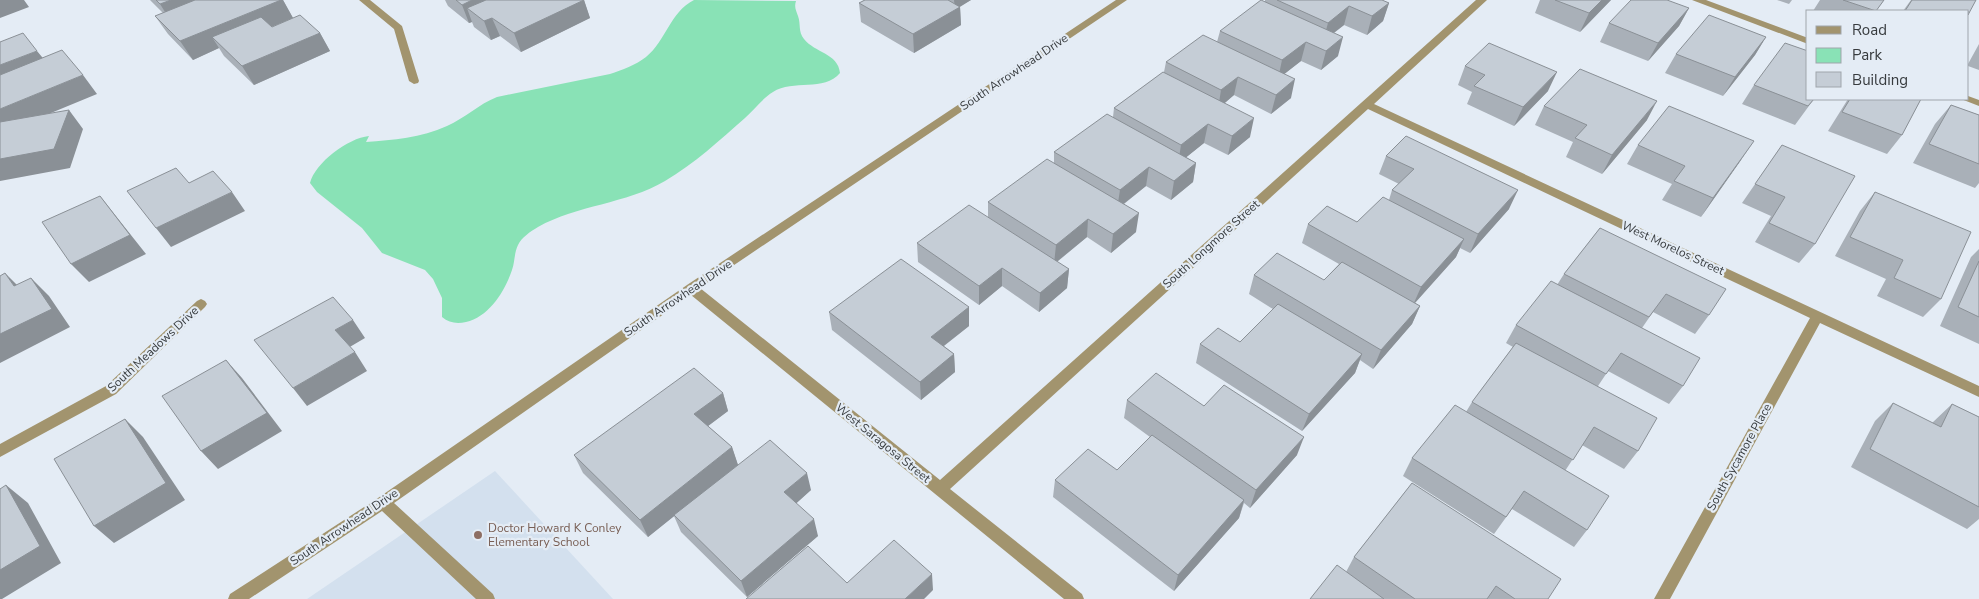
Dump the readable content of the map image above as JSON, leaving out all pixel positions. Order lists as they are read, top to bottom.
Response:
{
  "streets": {
    "street": [
      "South Arrowhead Drive",
      "South Longmore Street",
      "West Morelos Street",
      "South Meadows Drive",
      "West Saragosa Street",
      "South Sycamore Place"
    ]
  },
  "crossings": [
    ["South Arrowhead Drive", "West Saragosa Street"],
    ["South Longmore Street", "West Morelos Street"],
    ["South Longmore Street", "West Saragosa Street"],
    ["West Morelos Street", "South Sycamore Place"]
  ],
  "places": ["Doctor Howard K Conley Elementary School"],
  "legend": ["Road", "Park", "Building"]
}
